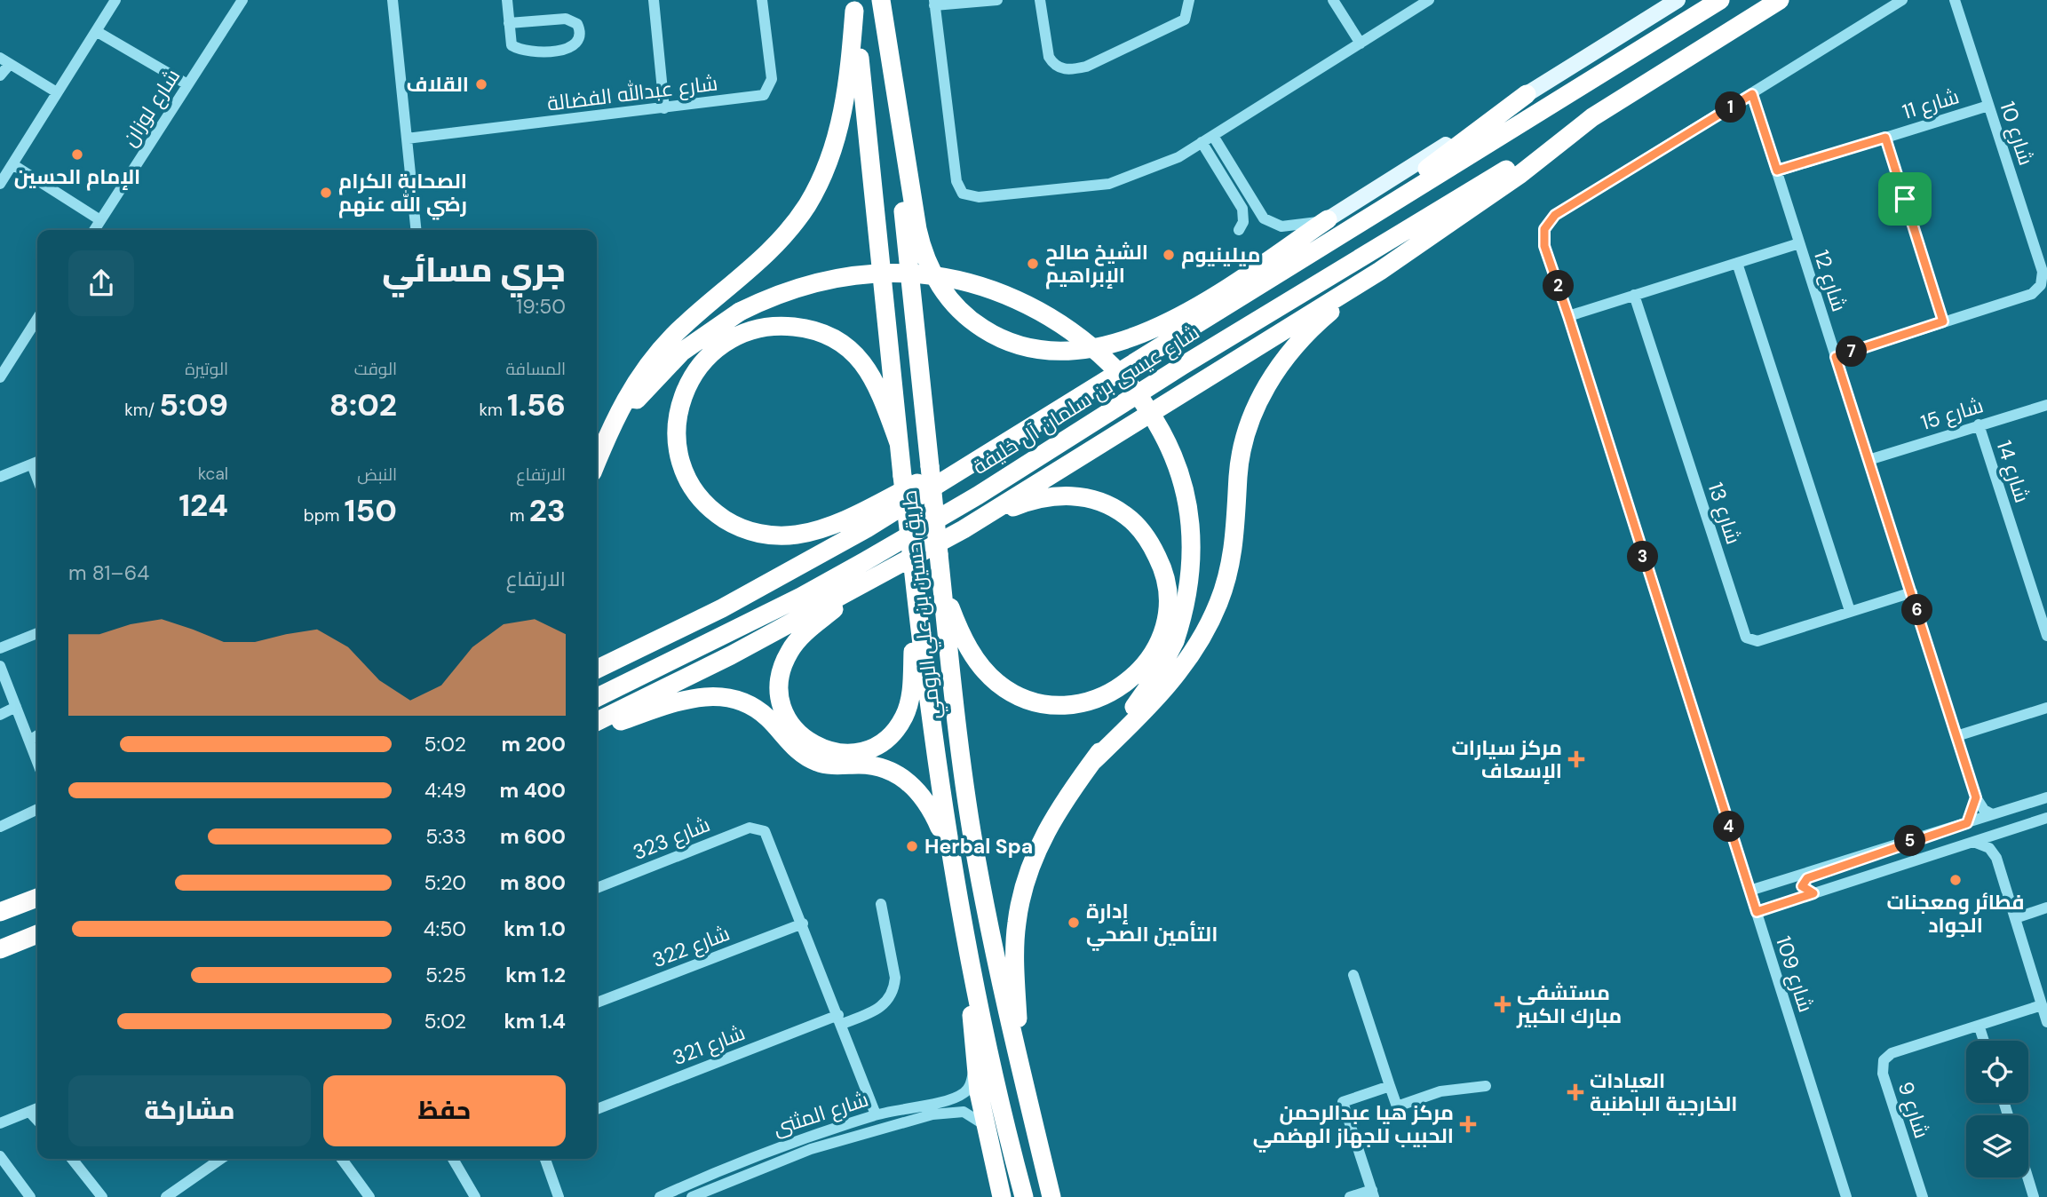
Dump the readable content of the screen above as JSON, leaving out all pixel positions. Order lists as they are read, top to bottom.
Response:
{
  "streets": {
    "highway": ["شارع عيسى بن سلمان آل خليفة", "طريق حسين بن علي الرومي"],
    "street": [
      "شارع عبدالله الفضالة",
      "شارع 11",
      "شارع لوزان",
      "شارع 10",
      "شارع 12",
      "شارع 15",
      "شارع 14",
      "شارع 13",
      "شارع 323",
      "شارع 322",
      "شارع 109",
      "شارع 321",
      "شارع 9",
      "شارع المثنى"
    ]
  },
  "crossings": [
    ["شارع 11", "شارع 10"],
    ["شارع 11", "شارع 12"],
    ["شارع 10", "شارع 12"],
    ["شارع 12", "شارع 15"],
    ["شارع 12", "شارع 13"],
    ["شارع 12", "شارع 109"],
    ["شارع 15", "شارع 14"],
    ["شارع 323", "شارع 322"]
  ],
  "places": {
    "other": [
      "القلاف",
      "الإمام الحسين",
      "الصحابة الكرام رضي الله عنهم",
      "ميلينيوم",
      "الشيخ صالح الإبراهيم",
      "Herbal Spa",
      "فطائر ومعجنات الجواد",
      "إدارة التأمين الصحي"
    ],
    "health": [
      "مركز سيارات الإسعاف",
      "مستشفى مبارك الكبير",
      "العيادات الخارجية الباطنية",
      "مركز هيا عبدالرحمن الحبيب للجهاز الهضمي"
    ]
  },
  "page": {
    "pins": [
      "1",
      "2",
      "7",
      "3",
      "6",
      "4",
      "5"
    ],
    "heading": ["جري مسائي", "19:50"],
    "stats": [
      ["المسافة", "1.56 km"],
      ["الوقت", "8:02"],
      ["الوتيرة", "5:09 /km"],
      ["الارتفاع", "23 m"],
      ["النبض", "150 bpm"],
      ["kcal", "124"]
    ],
    "chart": ["الارتفاع", "64–81 m"],
    "list": [
      {
        "name": "200 m",
        "note": "5:02"
      },
      {
        "name": "400 m",
        "note": "4:49"
      },
      {
        "name": "600 m",
        "note": "5:33"
      },
      {
        "name": "800 m",
        "note": "5:20"
      },
      {
        "name": "1.0 km",
        "note": "4:50"
      },
      {
        "name": "1.2 km",
        "note": "5:25"
      },
      {
        "name": "1.4 km",
        "note": "5:02"
      }
    ],
    "buttons": ["حفظ", "مشاركة"]
  }
}
